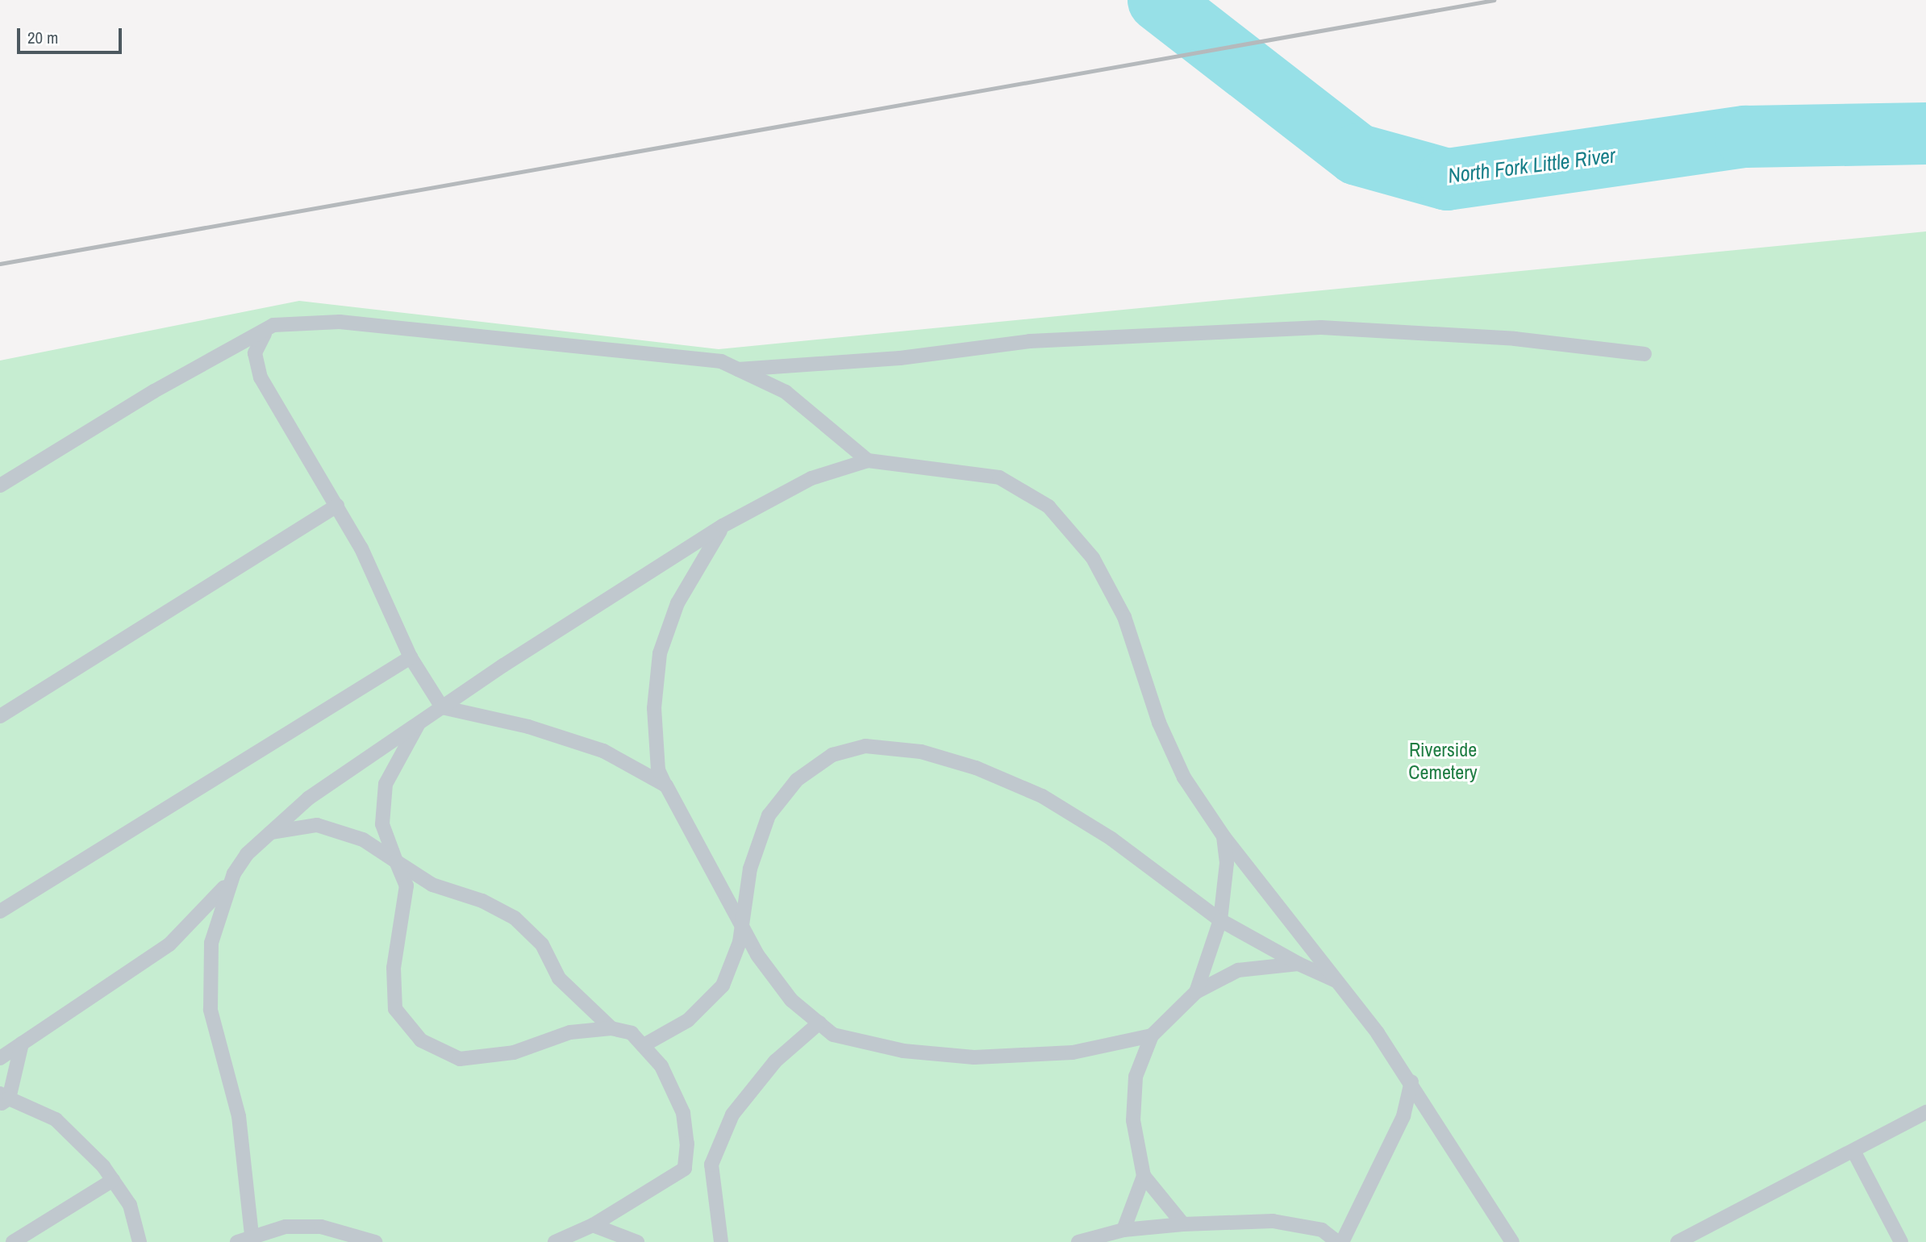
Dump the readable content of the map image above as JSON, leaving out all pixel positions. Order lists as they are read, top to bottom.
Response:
{
  "water": ["North Fork Little River"],
  "parks": ["Riverside Cemetery"],
  "scale_bar": "20 m"
}
